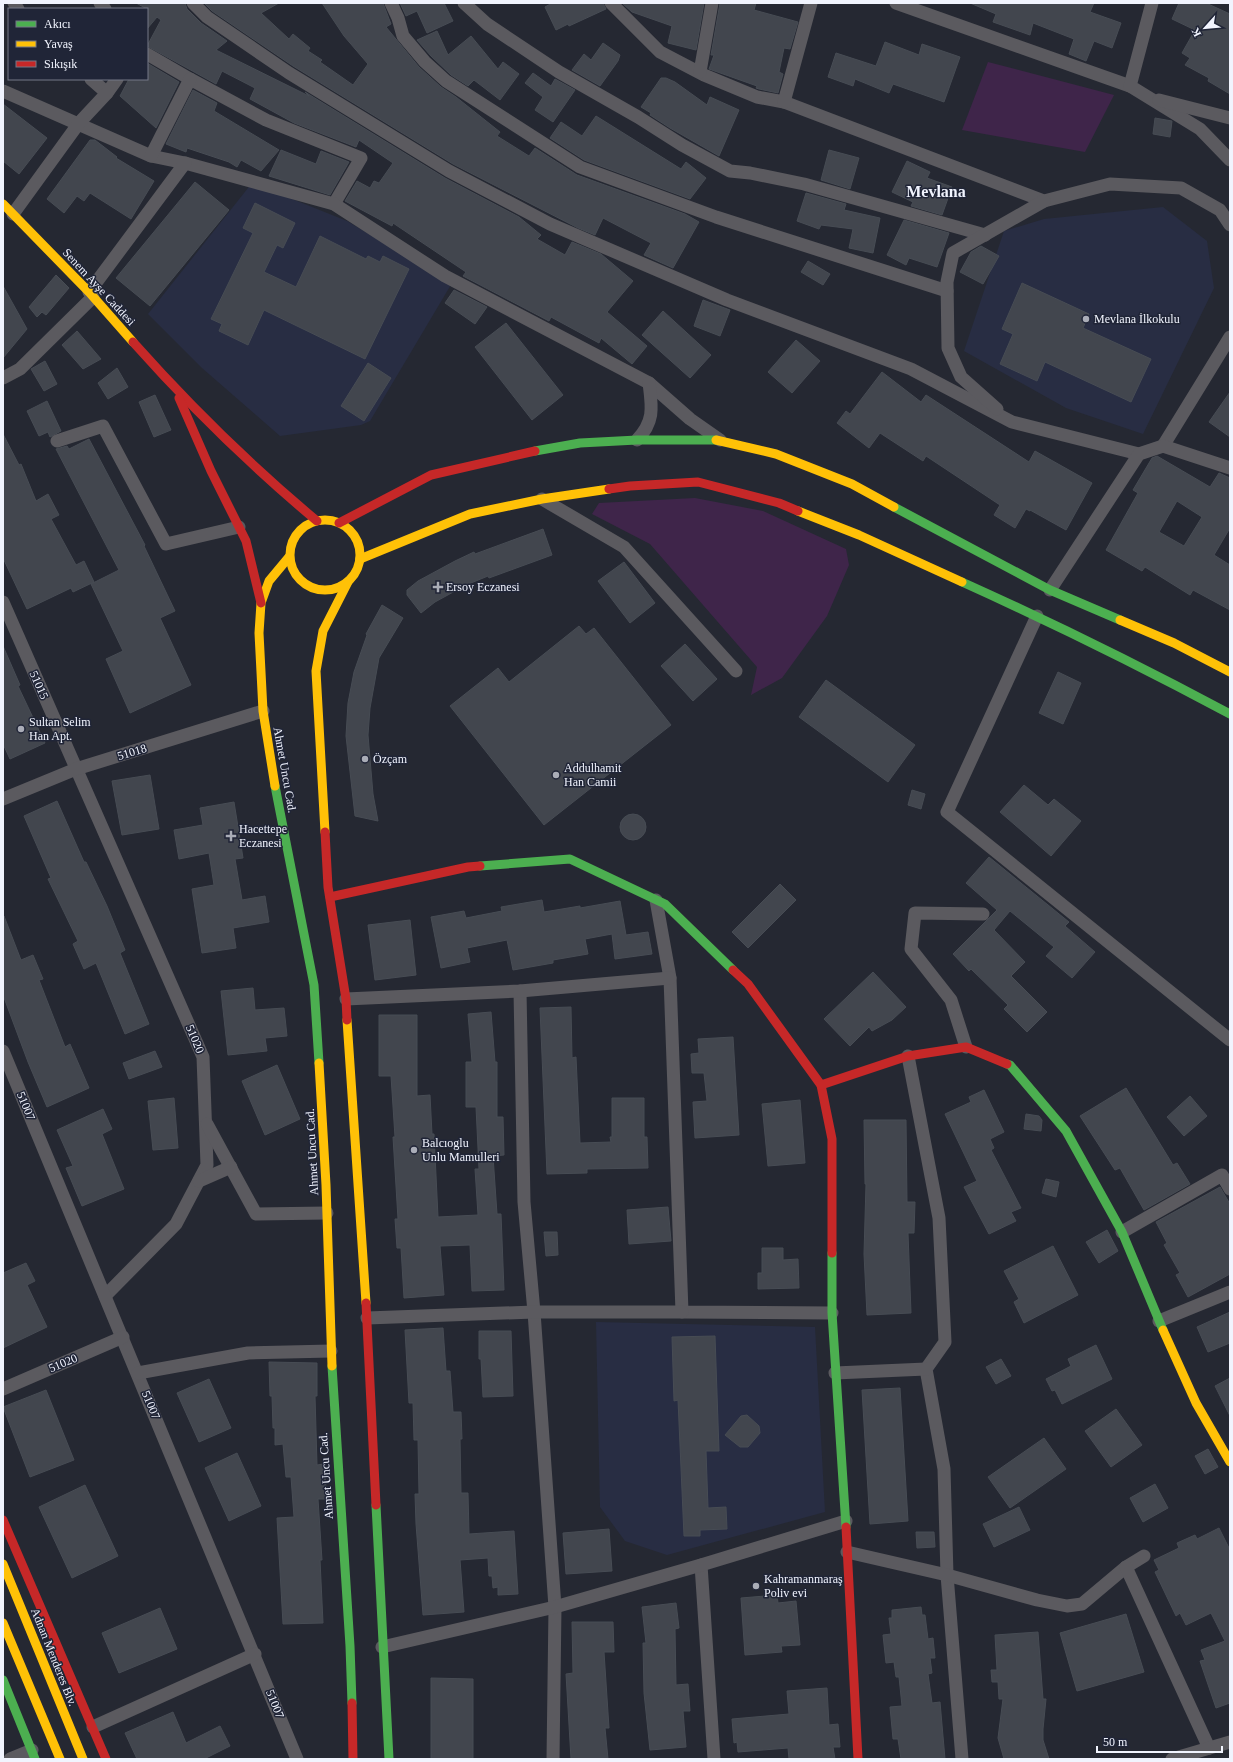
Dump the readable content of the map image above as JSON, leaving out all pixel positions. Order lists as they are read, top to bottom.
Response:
{
  "streets": {
    "main road": ["Senem Ayşe Caddesi", "Ahmet Uncu Cad.", "Adnan Menderes Blv."],
    "street": [
      "51015",
      "51018",
      "51020",
      "51007"
    ]
  },
  "crossings": [
    ["51015", "51018"],
    ["51015", "51020"],
    ["51018", "Ahmet Uncu Cad."],
    ["51018", "51020"],
    ["51020", "51007"]
  ],
  "districts": ["Mevlana"],
  "places": {
    "other": [
      "Mevlana İlkokulu",
      "Sultan Selim Han Apt.",
      "Özçam",
      "Addulhamit Han Camii",
      "Balcıoglu Unlu Mamulleri",
      "Kahramanmaraş Poliv evi"
    ],
    "health": ["Ersoy Eczanesi", "Hacettepe Eczanesi"]
  },
  "legend": ["Akıcı", "Yavaş", "Sıkışık"],
  "scale_bar": "50 m",
  "north": "bottom left"
}
